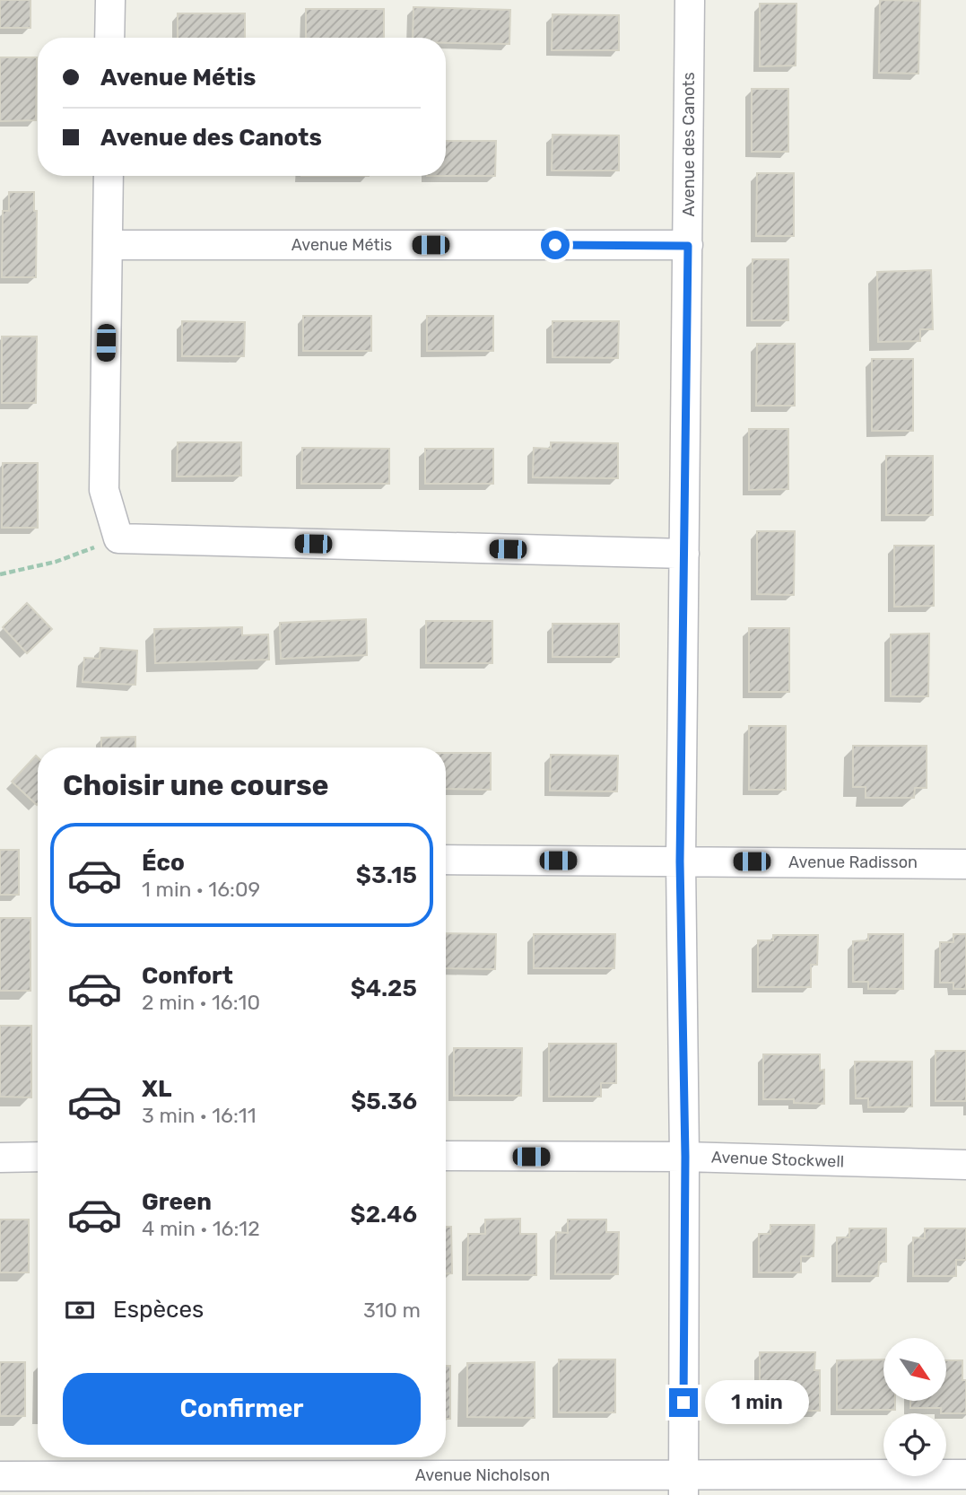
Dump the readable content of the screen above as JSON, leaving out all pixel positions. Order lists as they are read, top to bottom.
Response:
{
  "streets": {
    "street": [
      "Avenue des Canots",
      "Avenue Métis",
      "Avenue Radisson",
      "Avenue Stockwell",
      "Avenue Nicholson"
    ]
  },
  "crossings": [
    ["Avenue des Canots", "Avenue Métis"],
    ["Avenue des Canots", "Avenue Radisson"],
    ["Avenue des Canots", "Avenue Stockwell"],
    ["Avenue des Canots", "Avenue Nicholson"]
  ],
  "north": "bottom right",
  "page": {
    "banner": ["Avenue Métis", "Avenue des Canots"],
    "heading": "Choisir une course",
    "list": [
      {
        "name": "Éco",
        "note": "1 min · 16:09",
        "value": "$3.15"
      },
      {
        "name": "Confort",
        "note": "2 min · 16:10",
        "value": "$4.25"
      },
      {
        "name": "XL",
        "note": "3 min · 16:11",
        "value": "$5.36"
      },
      {
        "name": "Green",
        "note": "4 min · 16:12",
        "value": "$2.46"
      }
    ],
    "pay": ["Espèces", "310 m"],
    "buttons": "Confirmer",
    "bubble": "1 min"
  }
}
